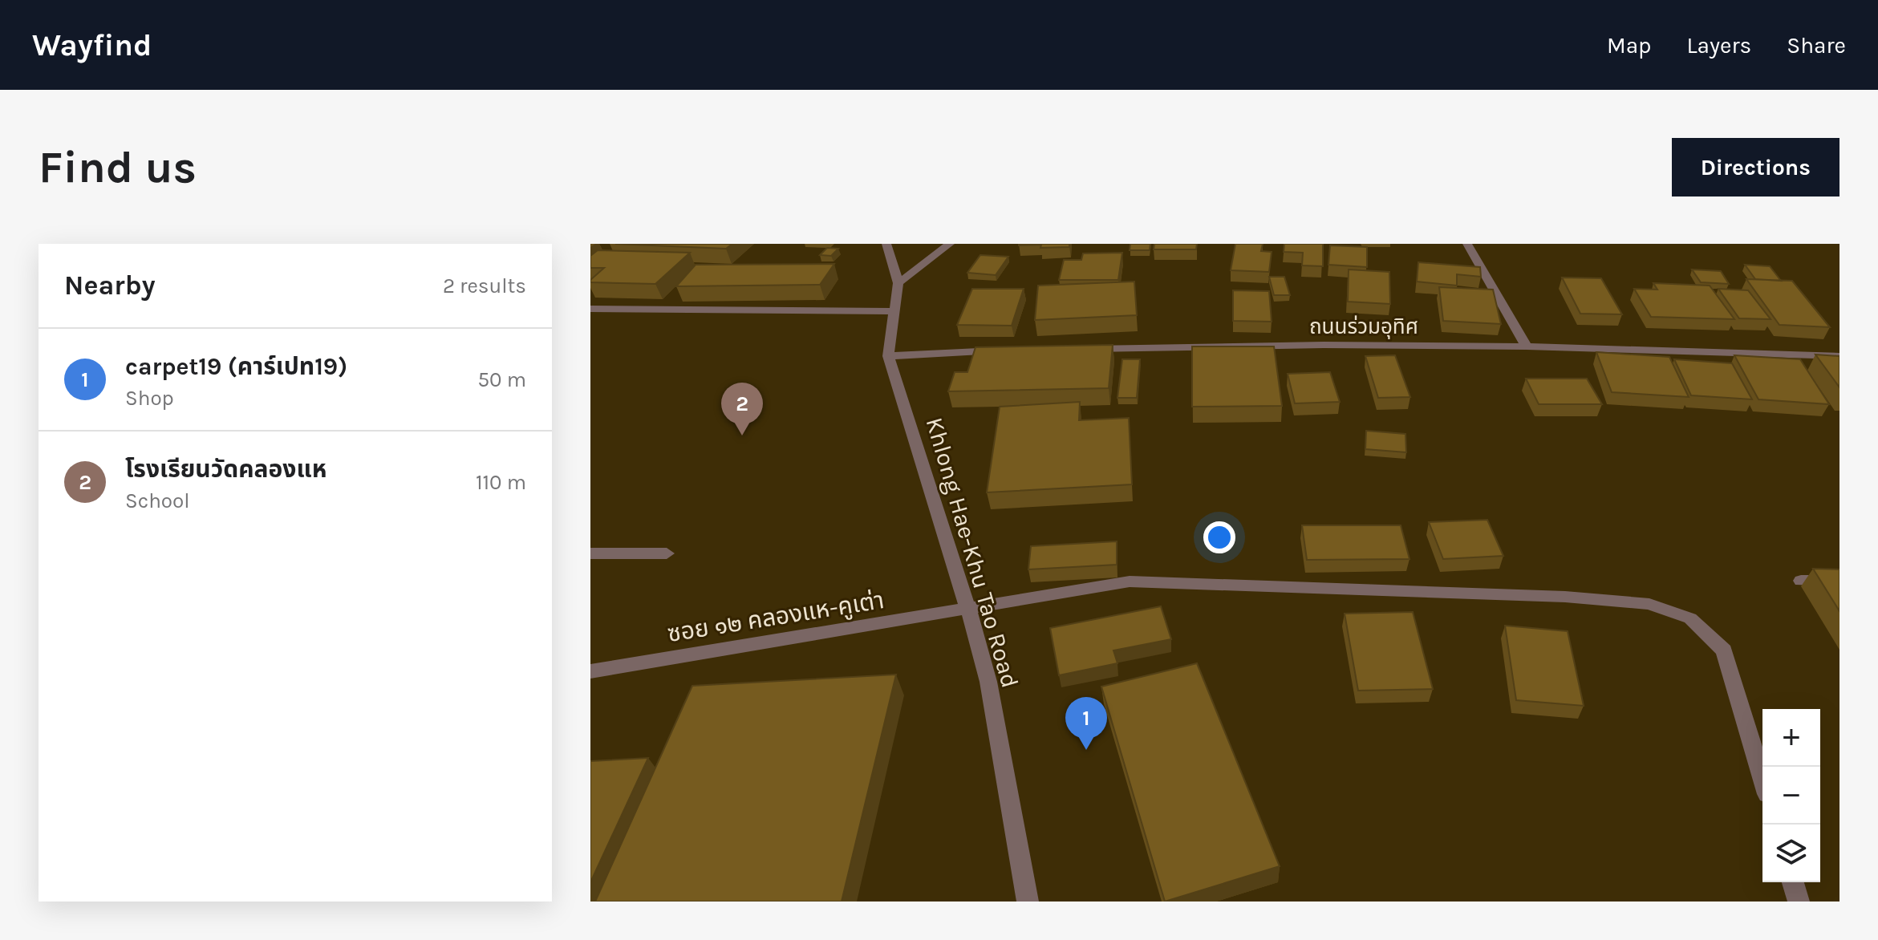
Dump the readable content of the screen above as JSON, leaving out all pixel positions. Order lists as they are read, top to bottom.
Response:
{
  "streets": {
    "street": ["ถนนร่วมอุทิศ", "Khlong Hae-Khu Tao Road", "ซอย ๑๒ คลองแห-คูเต่า"]
  },
  "crossings": [
    ["Khlong Hae-Khu Tao Road", "ซอย ๑๒ คลองแห-คูเต่า"]
  ],
  "page": {
    "header": "Wayfind",
    "nav": ["Map", "Layers", "Share"],
    "buttons": "Directions",
    "title": "Find us",
    "heading": ["Nearby", "2 results"],
    "list": [
      {
        "mark": "1",
        "name": "carpet19 (คาร์เปท19)",
        "note": "Shop",
        "value": "50 m"
      },
      {
        "mark": "2",
        "name": "โรงเรียนวัดคลองแห",
        "note": "School",
        "value": "110 m"
      }
    ],
    "pins": ["2", "1"],
    "map_buttons": ["+", "−"]
  }
}
